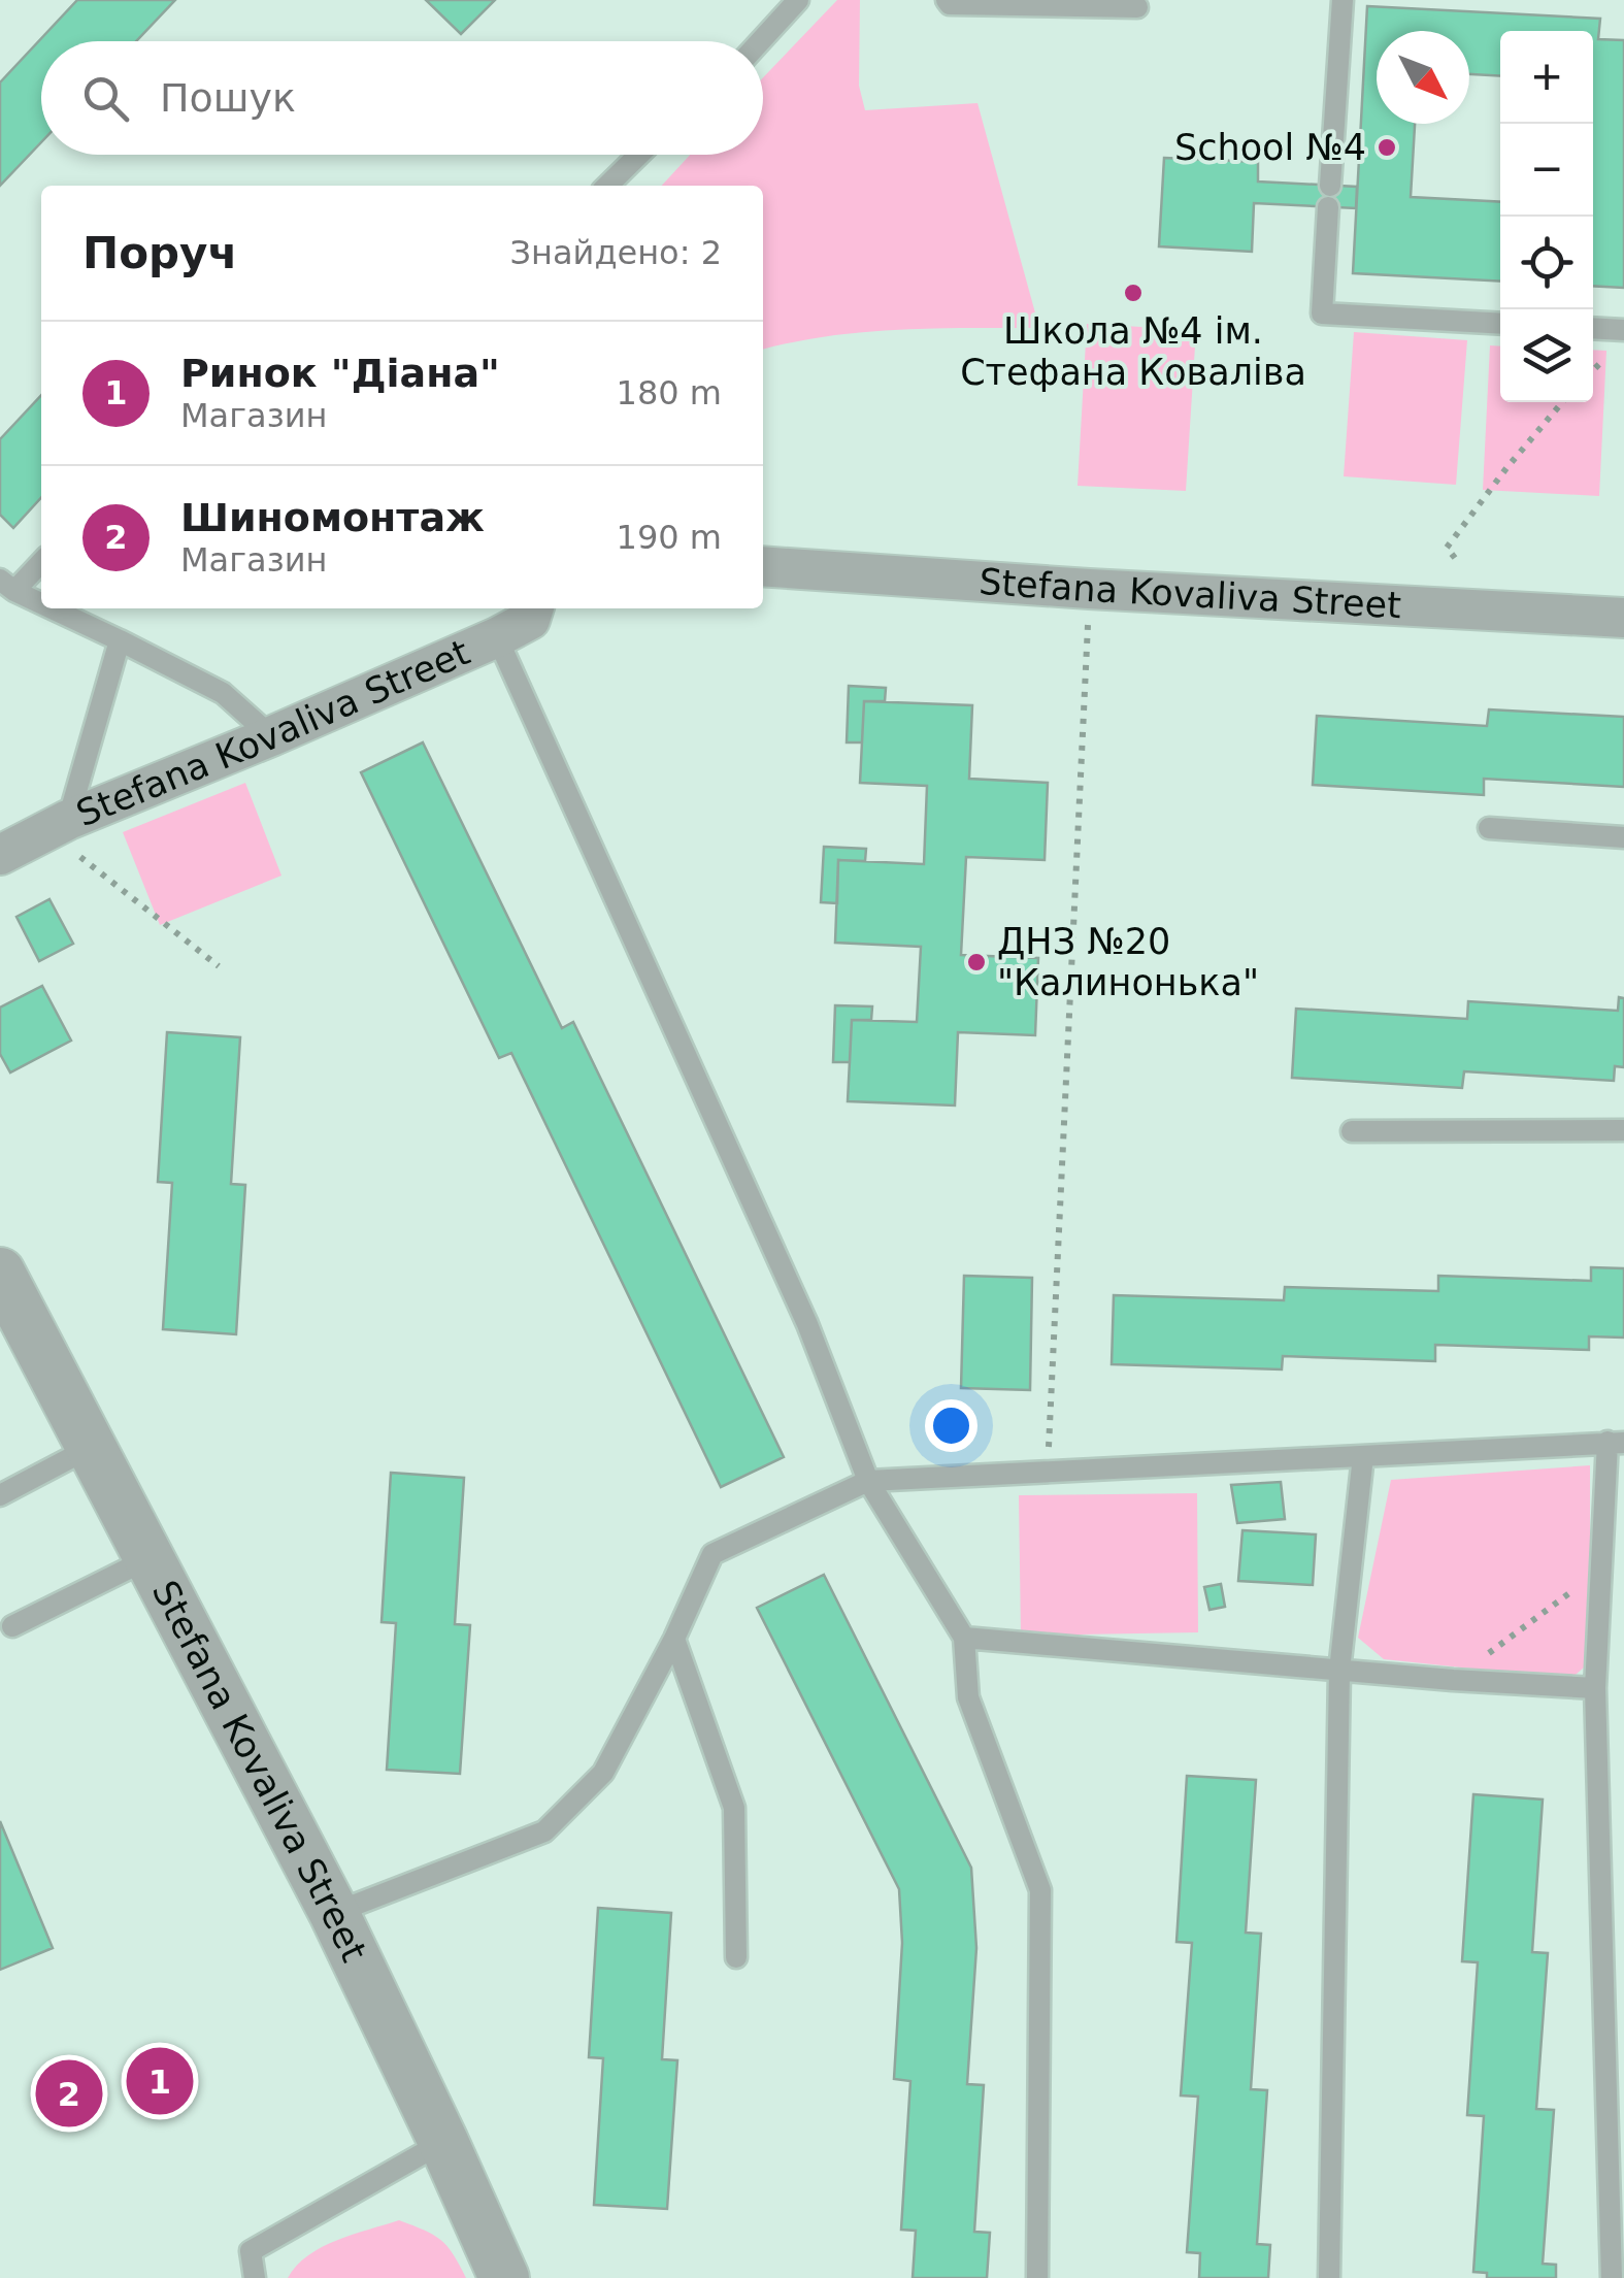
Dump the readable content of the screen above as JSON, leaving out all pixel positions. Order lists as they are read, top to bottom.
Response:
{
  "streets": {
    "street": ["Stefana Kovaliva Street"]
  },
  "places": ["School №4", "Школа №4 ім. Стефана Коваліва", "ДНЗ №20 \"Калинонька\""],
  "north": "bottom right",
  "page": {
    "map_buttons": ["+", "−"],
    "search": "Пошук",
    "heading": ["Поруч", "Знайдено: 2"],
    "list": [
      {
        "mark": "1",
        "name": "Ринок \"Діана\"",
        "note": "Магазин",
        "value": "180 m"
      },
      {
        "mark": "2",
        "name": "Шиномонтаж",
        "note": "Магазин",
        "value": "190 m"
      }
    ],
    "pins": ["1", "2"]
  }
}
